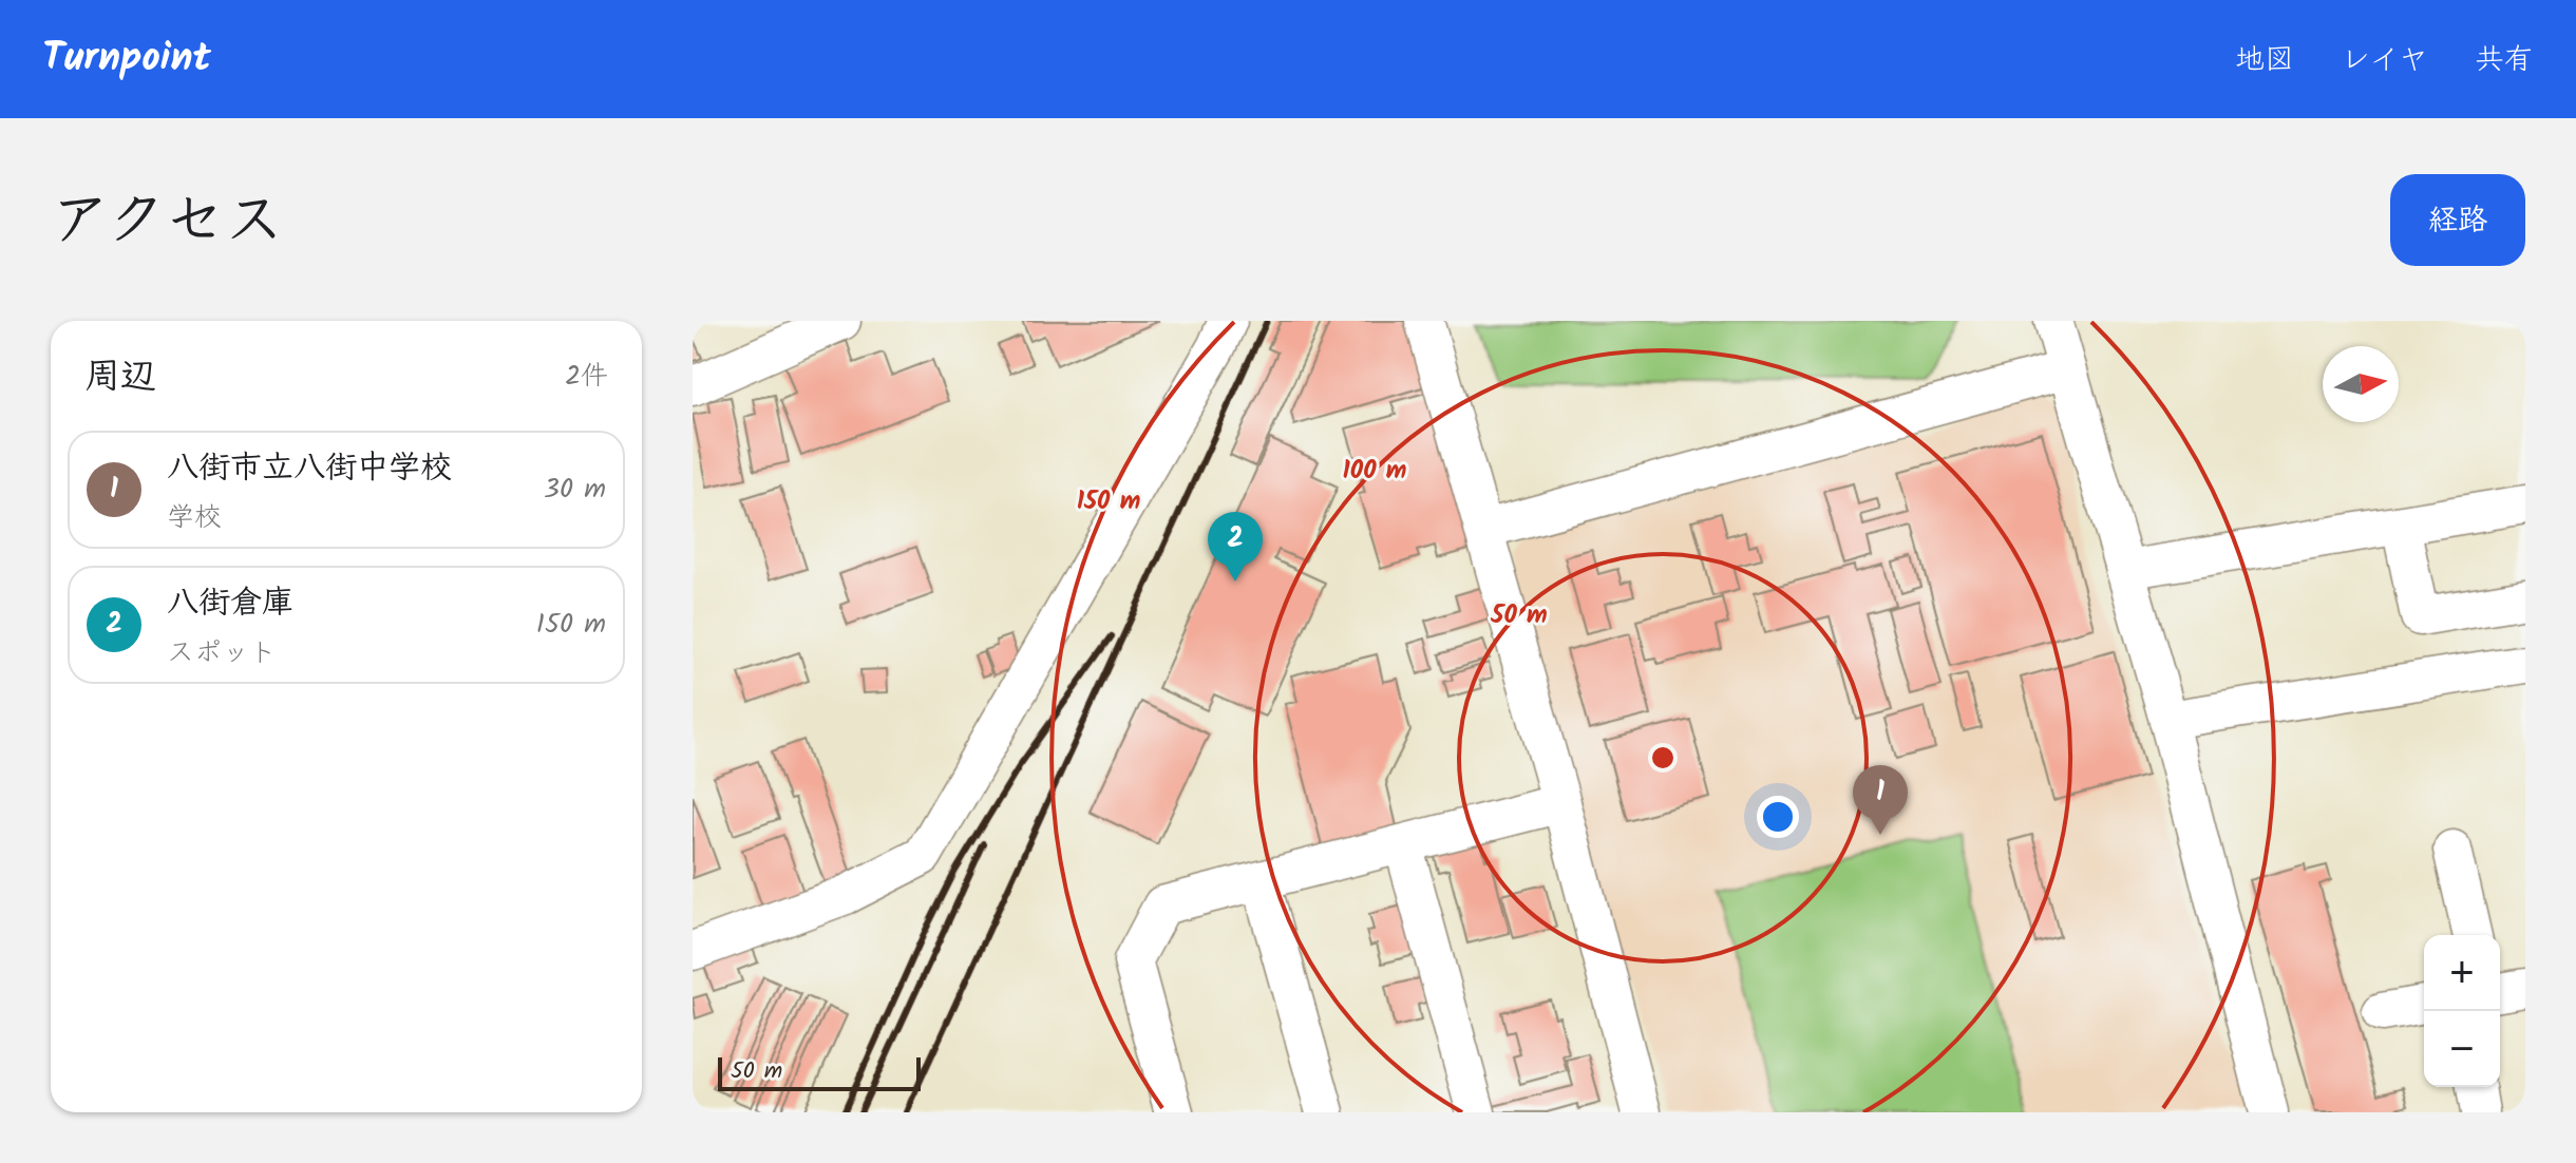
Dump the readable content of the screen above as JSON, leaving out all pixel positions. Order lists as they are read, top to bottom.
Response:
{
  "scale_bar": "50 m",
  "north": "right",
  "page": {
    "header": "Turnpoint",
    "nav": ["地図", "レイヤ", "共有"],
    "title": "アクセス",
    "buttons": "経路",
    "heading": ["周辺", "2件"],
    "list": [
      {
        "mark": "1",
        "name": "八街市立八街中学校",
        "note": "学校",
        "value": "30 m"
      },
      {
        "mark": "2",
        "name": "八街倉庫",
        "note": "スポット",
        "value": "150 m"
      }
    ],
    "pins": ["2", "1"],
    "map_buttons": ["+", "−"],
    "scale": "50 m"
  },
  "rings": ["100 m", "150 m", "50 m"]
}
